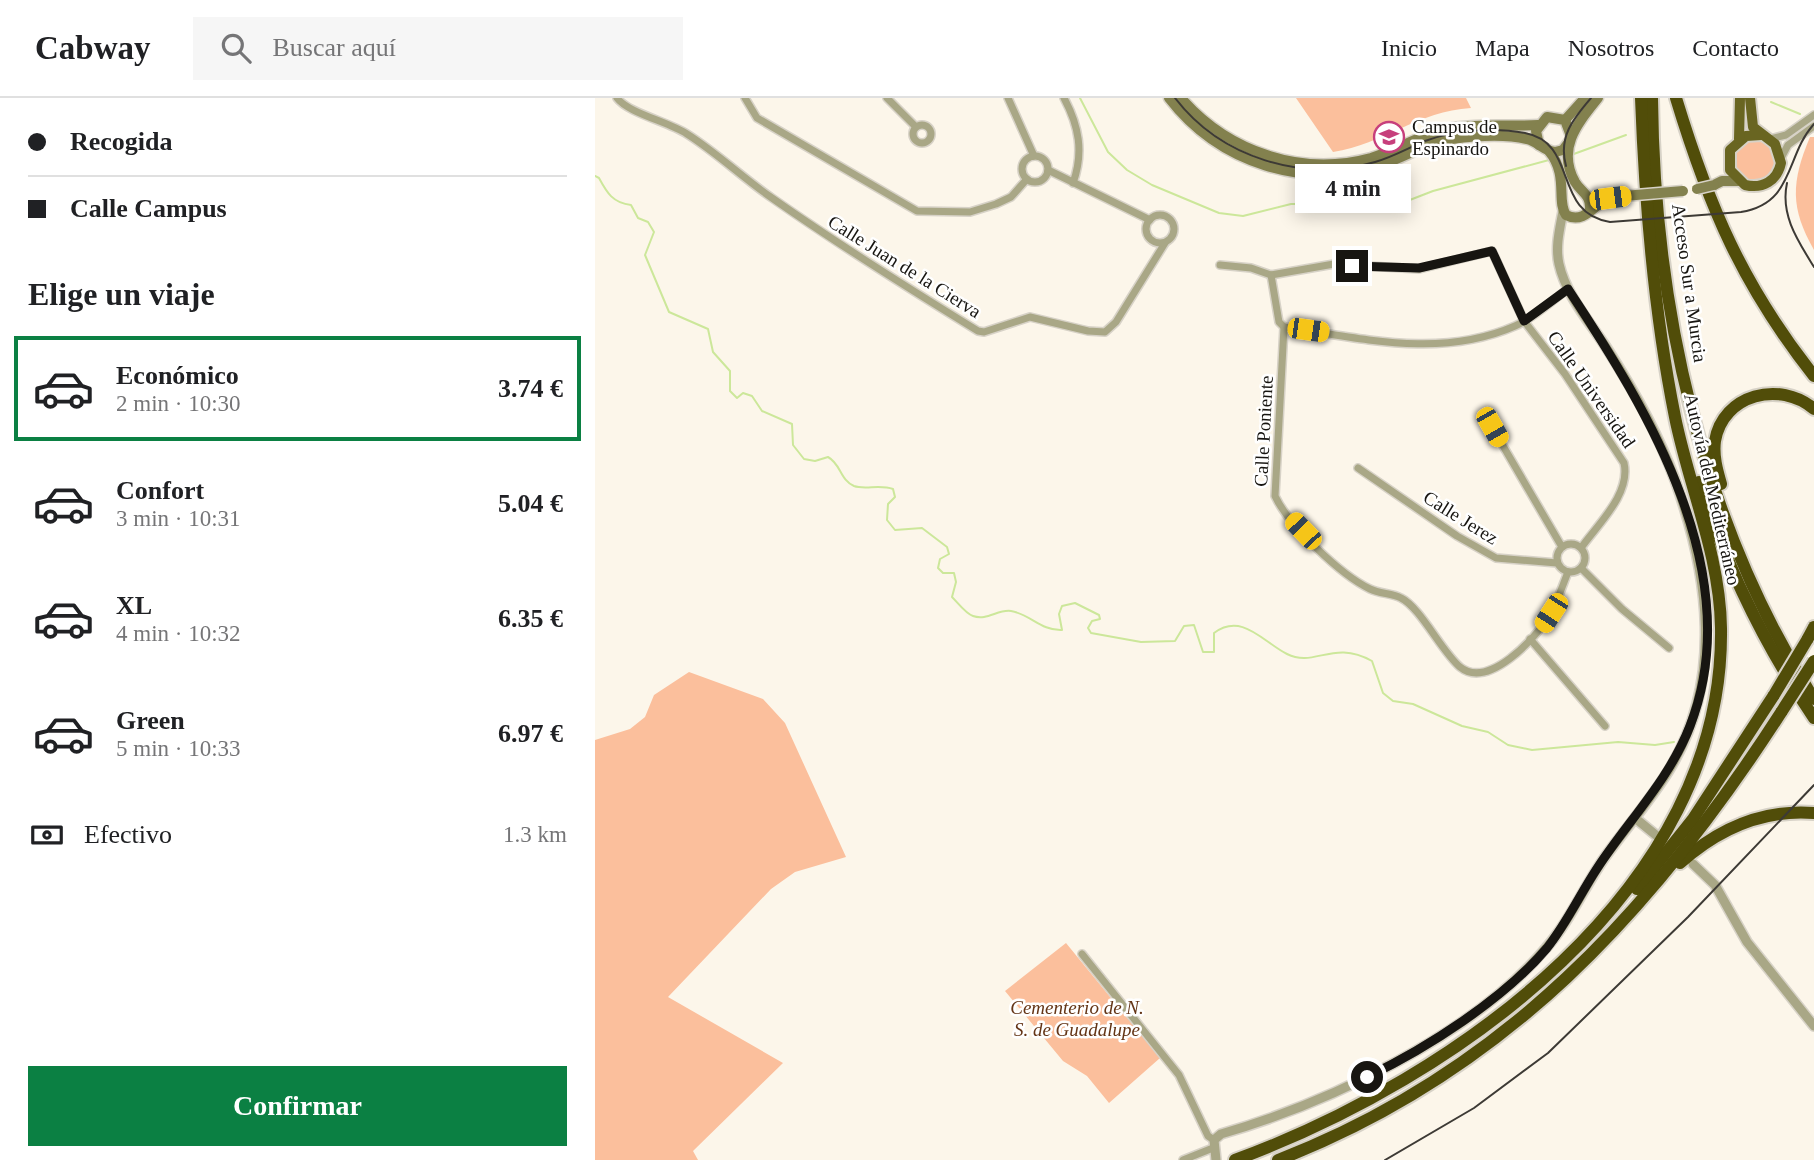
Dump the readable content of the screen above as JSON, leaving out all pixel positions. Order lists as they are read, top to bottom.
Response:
{
  "streets": {
    "highway": ["Acceso Sur a Murcia", "Autovía del Mediterráneo"],
    "street": [
      "Calle Juan de la Cierva",
      "Calle Universidad",
      "Calle Poniente",
      "Calle Jerez"
    ]
  },
  "crossings": [
    ["Acceso Sur a Murcia", "Autovía del Mediterráneo"],
    ["Calle Universidad", "Calle Poniente"],
    ["Calle Universidad", "Calle Jerez"],
    ["Calle Poniente", "Calle Jerez"]
  ],
  "parks": ["Cementerio de N. S. de Guadalupe"],
  "places": {
    "school or university": ["Campus de Espinardo"]
  },
  "page": {
    "header": "Cabway",
    "search": "Buscar aquí",
    "nav": [
      "Inicio",
      "Mapa",
      "Nosotros",
      "Contacto"
    ],
    "banner": ["Recogida", "Calle Campus"],
    "bubble": "4 min",
    "heading": "Elige un viaje",
    "list": [
      {
        "name": "Económico",
        "note": "2 min · 10:30",
        "value": "3.74 €"
      },
      {
        "name": "Confort",
        "note": "3 min · 10:31",
        "value": "5.04 €"
      },
      {
        "name": "XL",
        "note": "4 min · 10:32",
        "value": "6.35 €"
      },
      {
        "name": "Green",
        "note": "5 min · 10:33",
        "value": "6.97 €"
      }
    ],
    "pay": ["Efectivo", "1.3 km"],
    "buttons": "Confirmar"
  }
}
